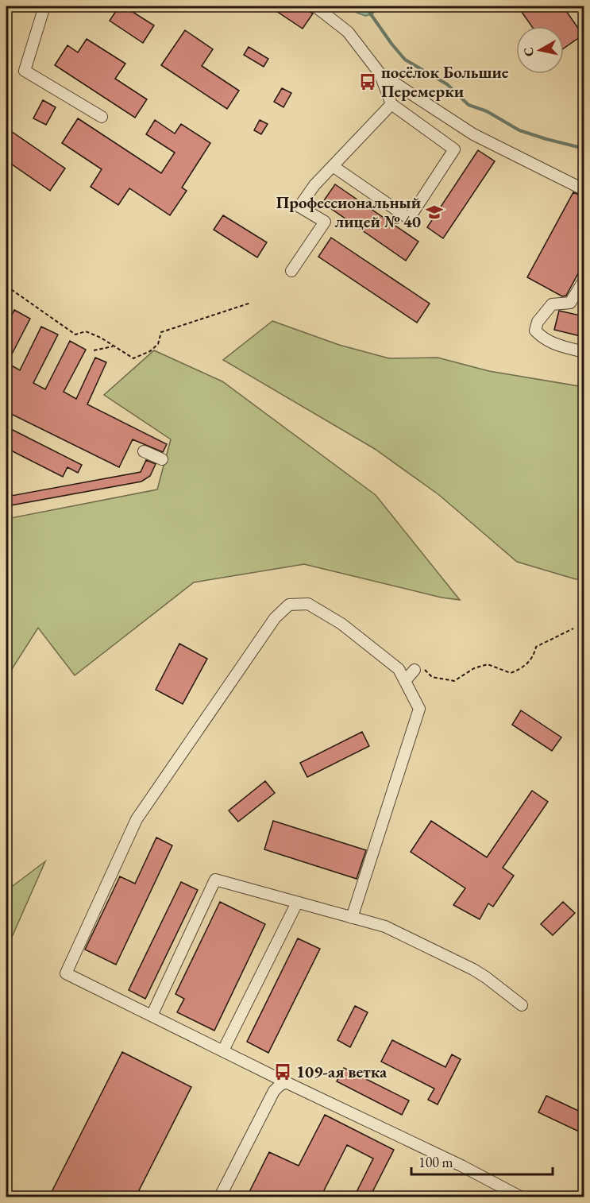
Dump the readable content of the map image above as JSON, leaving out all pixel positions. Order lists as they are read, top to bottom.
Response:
{
  "places": {
    "bus stop": ["посёлок Большие Перемерки", "109-ая ветка"],
    "school or university": ["Профессиональный лицей № 40"]
  },
  "scale_bar": "100 m",
  "north": "left"
}
